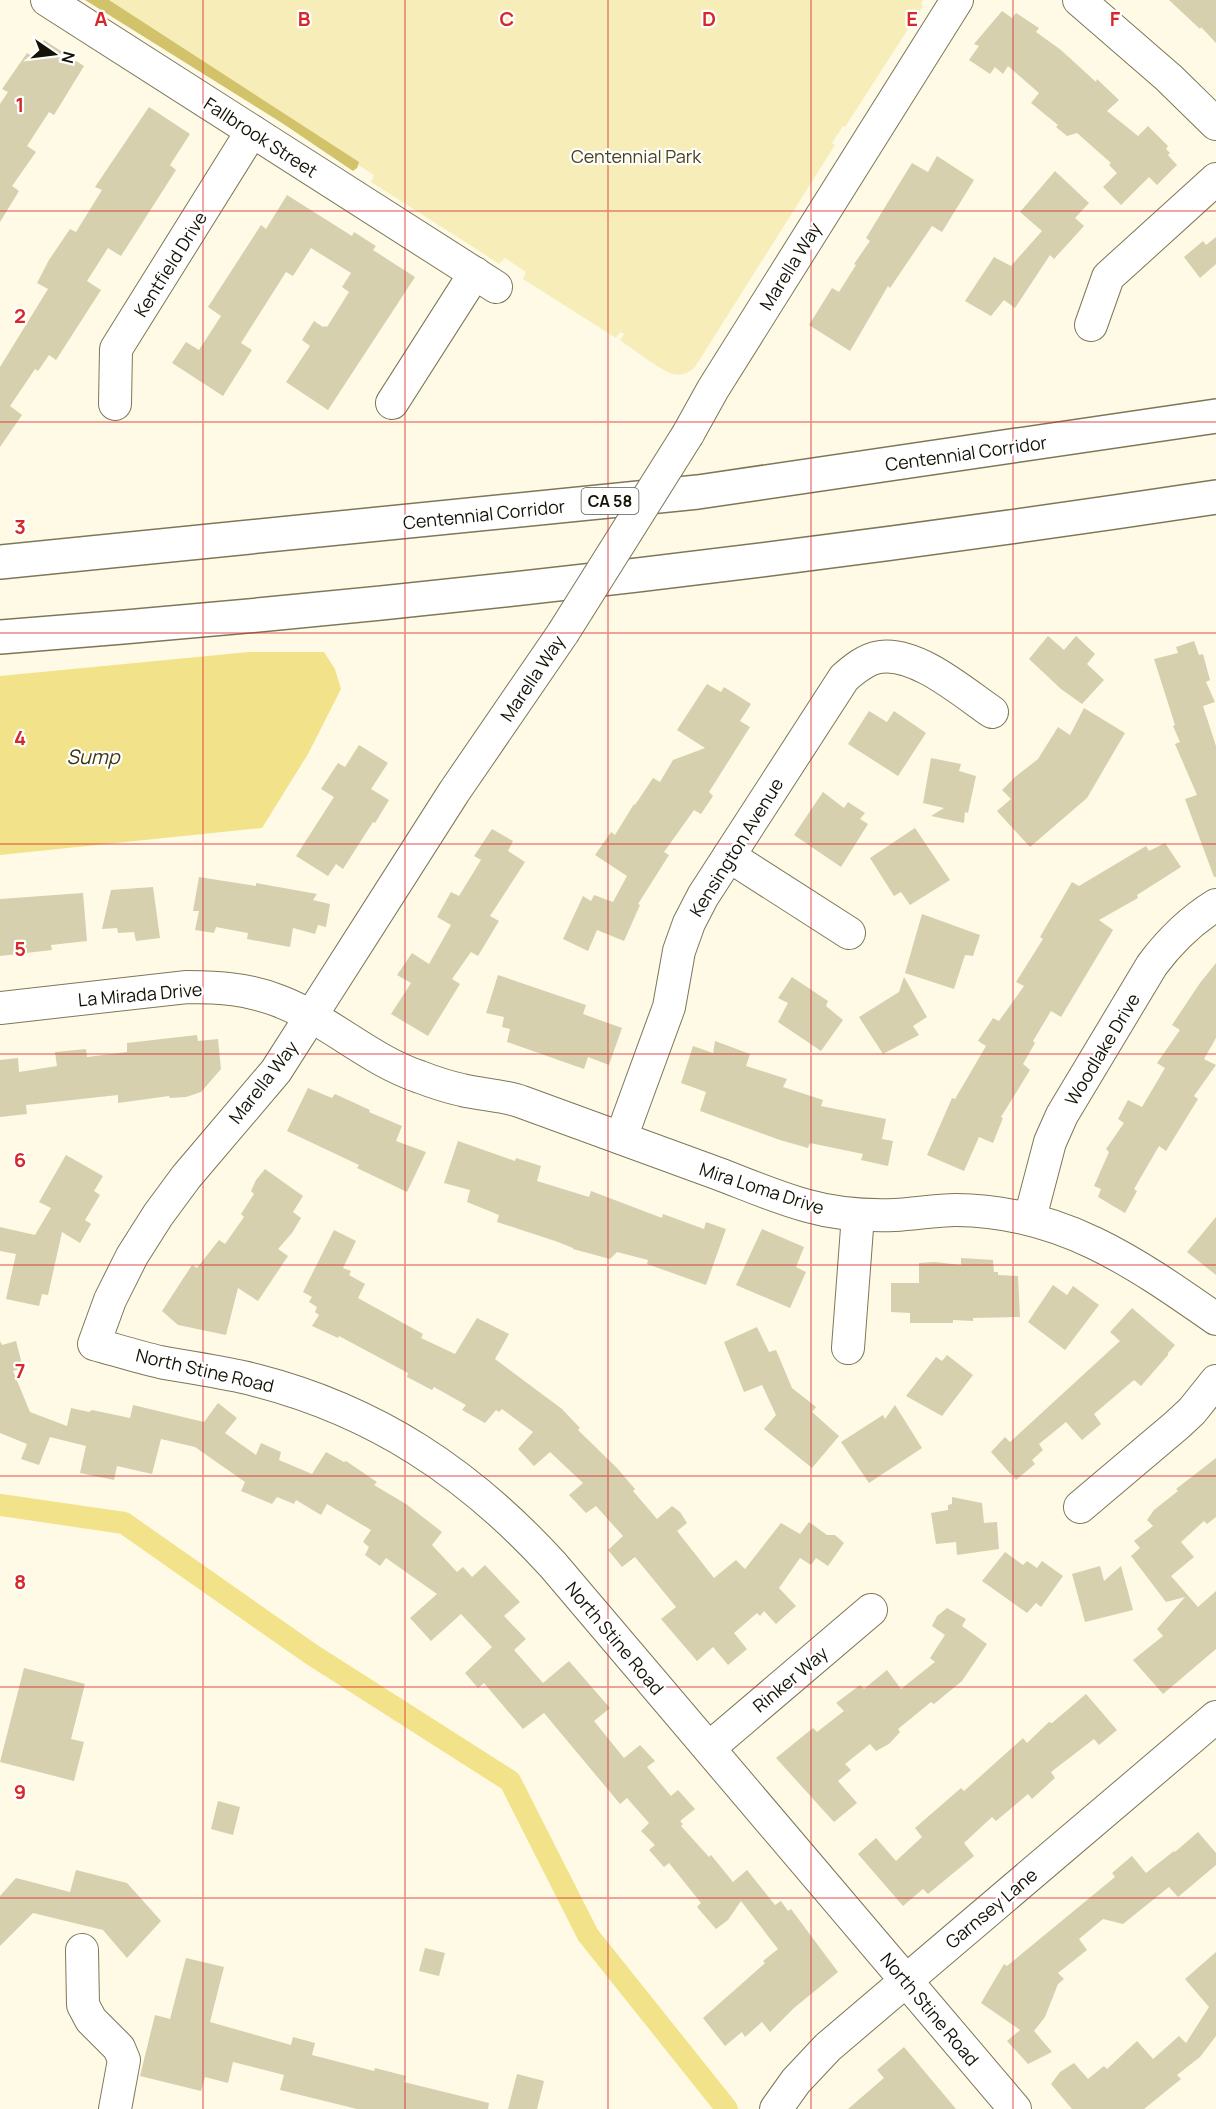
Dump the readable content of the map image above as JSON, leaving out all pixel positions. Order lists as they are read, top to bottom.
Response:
{
  "streets": {
    "highway": ["Centennial Corridor", "CA 58"],
    "street": [
      "Fallbrook Street",
      "Kentfield Drive",
      "Marella Way",
      "Kensington Avenue",
      "La Mirada Drive",
      "Woodlake Drive",
      "Mira Loma Drive",
      "North Stine Road",
      "Rinker Way",
      "Garnsey Lane"
    ]
  },
  "crossings": [
    ["Fallbrook Street", "Kentfield Drive"],
    ["Marella Way", "La Mirada Drive"],
    ["Marella Way", "Mira Loma Drive"],
    ["Marella Way", "North Stine Road"],
    ["Kensington Avenue", "Mira Loma Drive"],
    ["La Mirada Drive", "Mira Loma Drive"],
    ["Woodlake Drive", "Mira Loma Drive"],
    ["North Stine Road", "Rinker Way"],
    ["North Stine Road", "Garnsey Lane"]
  ],
  "water": ["Sump"],
  "parks": ["Centennial Park"],
  "north": "right",
  "grid": {
    "columns": [
      "A",
      "B",
      "C",
      "D",
      "E",
      "F"
    ],
    "rows": [
      "1",
      "2",
      "3",
      "4",
      "5",
      "6",
      "7",
      "8",
      "9"
    ]
  }
}
